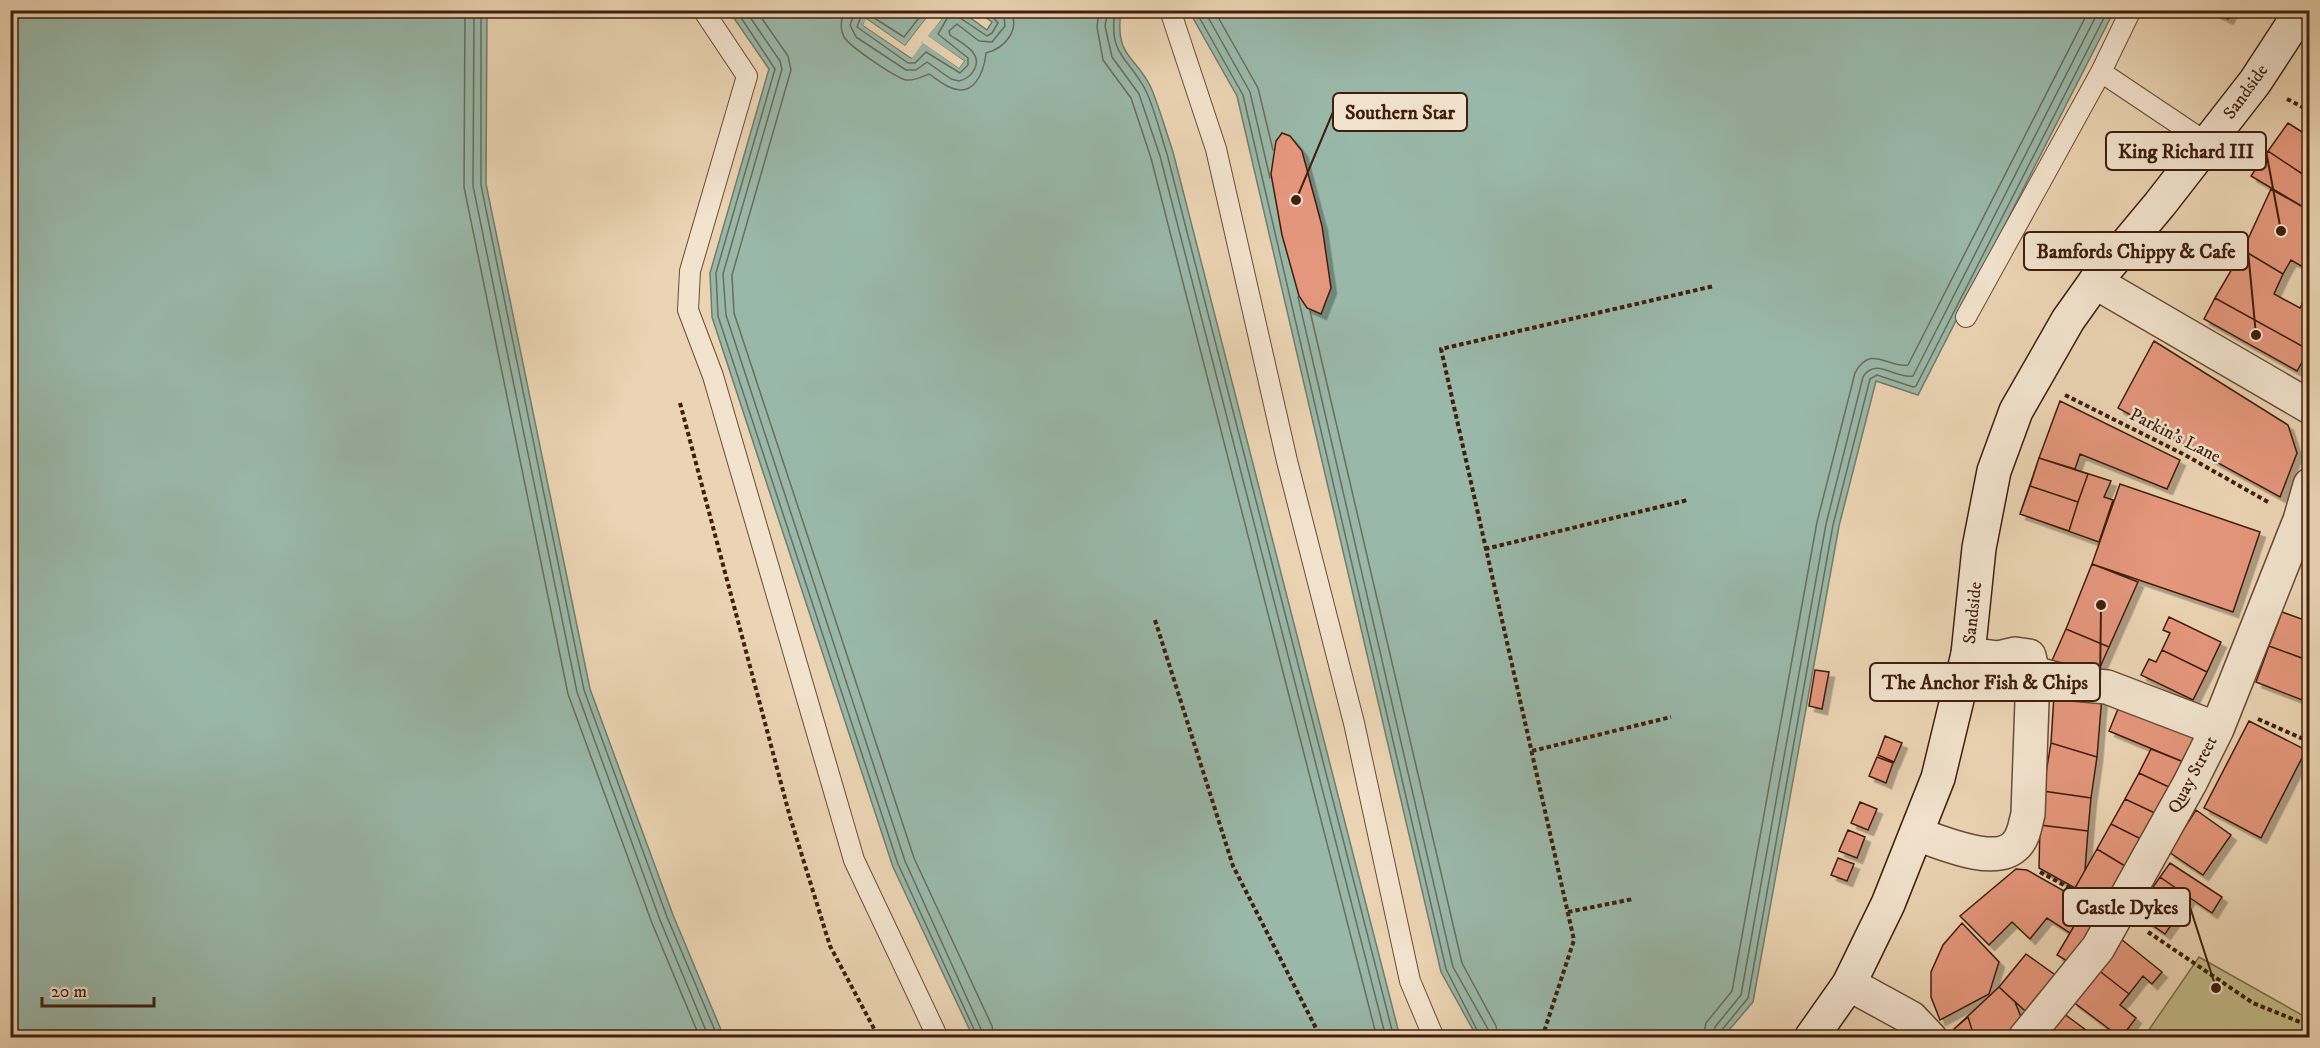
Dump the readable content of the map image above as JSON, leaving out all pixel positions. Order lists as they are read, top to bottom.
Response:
{
  "streets": {
    "street": ["Sandside", "Quay Street"],
    "path": ["Parkin's Lane"]
  },
  "crossings": [
    ["Sandside", "Parkin's Lane"],
    ["Parkin's Lane", "Quay Street"]
  ],
  "places": [
    "Southern Star",
    "King Richard III",
    "Bamfords Chippy & Cafe",
    "The Anchor Fish & Chips",
    "Castle Dykes"
  ],
  "scale_bar": "20 m"
}
